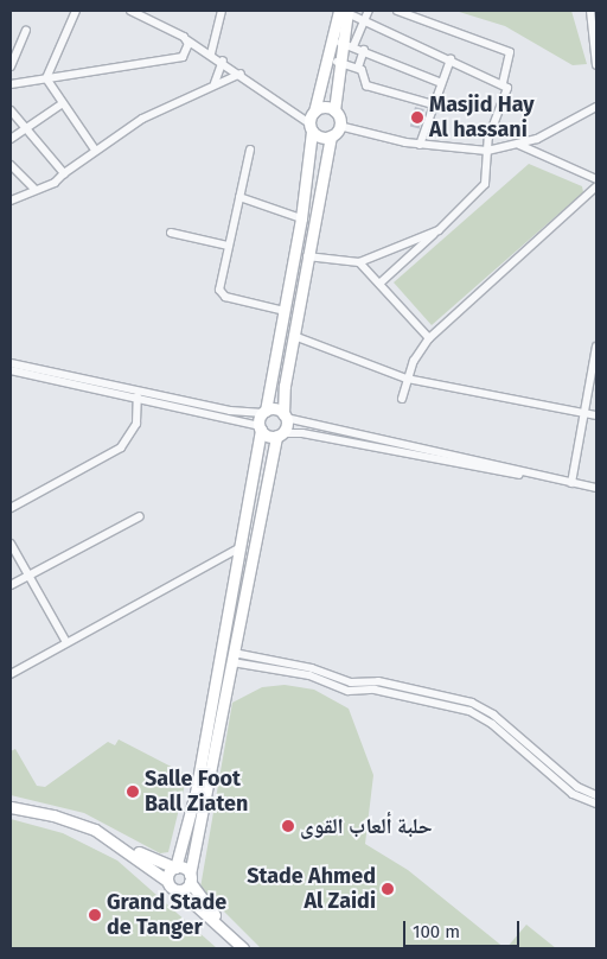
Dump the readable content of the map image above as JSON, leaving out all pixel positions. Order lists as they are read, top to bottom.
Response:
{
  "places": [
    "Masjid Hay Al hassani",
    "Salle Foot Ball Ziaten",
    "حلبة ألعاب القوى",
    "Stade Ahmed Al Zaidi",
    "Grand Stade de Tanger"
  ],
  "scale_bar": "100 m"
}
